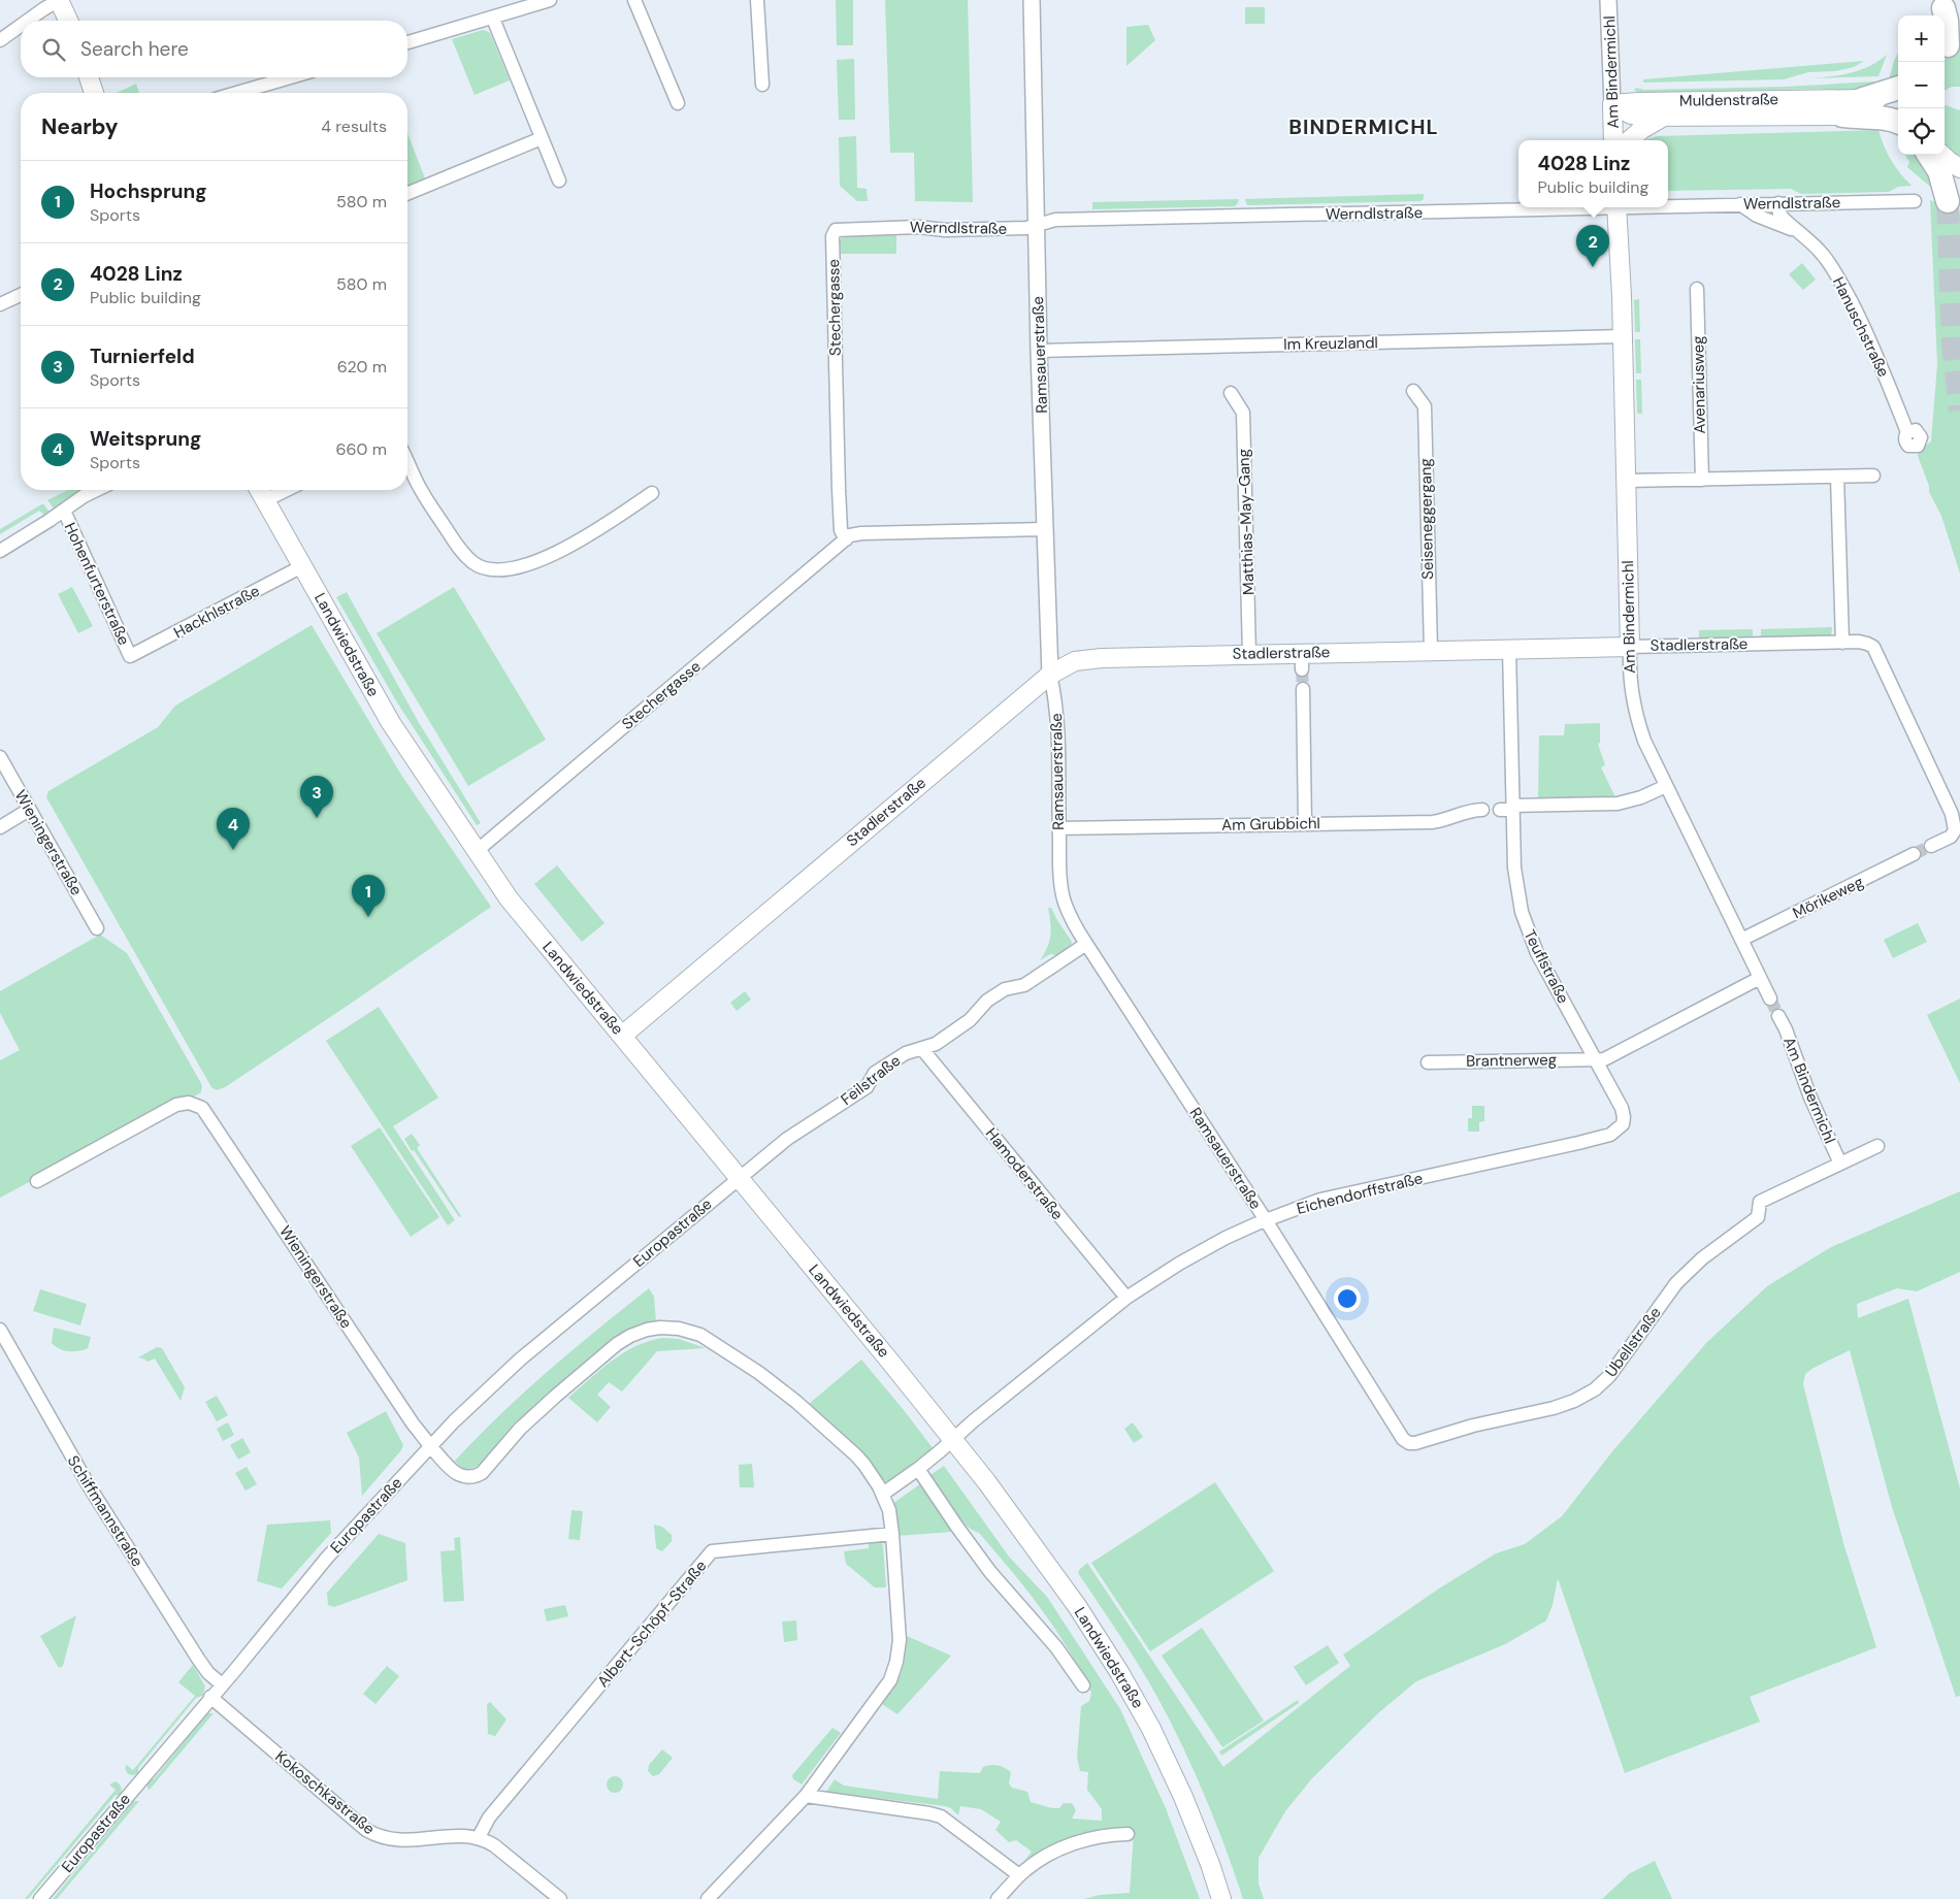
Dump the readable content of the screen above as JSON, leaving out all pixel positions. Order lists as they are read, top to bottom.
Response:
{
  "streets": {
    "main road": [
      "Am Bindermichl",
      "Muldenstraße",
      "Landwiedstraße",
      "Stadlerstraße"
    ],
    "street": [
      "Werndlstraße",
      "Stechergasse",
      "Hanuschstraße",
      "Im Kreuzlandl",
      "Ramsauerstraße",
      "Avenariusweg",
      "Seiseneggergang",
      "Matthias-May-Gang",
      "Hohenfurterstraße",
      "Hackhlstraße",
      "Am Grubbichl",
      "Wieningerstraße",
      "Mörikeweg",
      "Teuflstraße",
      "Brantnerweg",
      "Feilstraße",
      "Hamoderstraße",
      "Eichendorffstraße",
      "Europastraße",
      "Ubellstraße",
      "Schiffmannstraße",
      "Albert-Schöpf-Straße",
      "Kokoschkastraße"
    ]
  },
  "crossings": [
    ["Am Bindermichl", "Muldenstraße"],
    ["Am Bindermichl", "Im Kreuzlandl"],
    ["Am Bindermichl", "Stadlerstraße"],
    ["Am Bindermichl", "Mörikeweg"],
    ["Am Bindermichl", "Ubellstraße"],
    ["Werndlstraße", "Stechergasse"],
    ["Werndlstraße", "Hanuschstraße"],
    ["Werndlstraße", "Ramsauerstraße"],
    ["Stechergasse", "Ramsauerstraße"],
    ["Stechergasse", "Landwiedstraße"],
    ["Im Kreuzlandl", "Ramsauerstraße"],
    ["Ramsauerstraße", "Stadlerstraße"],
    ["Ramsauerstraße", "Am Grubbichl"],
    ["Ramsauerstraße", "Feilstraße"],
    ["Ramsauerstraße", "Eichendorffstraße"],
    ["Ramsauerstraße", "Ubellstraße"],
    ["Seiseneggergang", "Stadlerstraße"],
    ["Matthias-May-Gang", "Stadlerstraße"],
    ["Hohenfurterstraße", "Hackhlstraße"],
    ["Hackhlstraße", "Landwiedstraße"],
    ["Landwiedstraße", "Stadlerstraße"],
    ["Landwiedstraße", "Feilstraße"],
    ["Landwiedstraße", "Eichendorffstraße"],
    ["Landwiedstraße", "Europastraße"],
    ["Stadlerstraße", "Teuflstraße"],
    ["Wieningerstraße", "Europastraße"],
    ["Teuflstraße", "Brantnerweg"],
    ["Teuflstraße", "Eichendorffstraße"],
    ["Feilstraße", "Hamoderstraße"],
    ["Feilstraße", "Europastraße"],
    ["Hamoderstraße", "Eichendorffstraße"],
    ["Europastraße", "Schiffmannstraße"],
    ["Europastraße", "Kokoschkastraße"],
    ["Albert-Schöpf-Straße", "Kokoschkastraße"]
  ],
  "districts": ["BINDERMICHL"],
  "page": {
    "map_buttons": ["+", "−"],
    "search": "Search here",
    "heading": ["Nearby", "4 results"],
    "popup": ["4028 Linz", "Public building"],
    "list": [
      {
        "mark": "1",
        "name": "Hochsprung",
        "note": "Sports",
        "value": "580 m"
      },
      {
        "mark": "2",
        "name": "4028 Linz",
        "note": "Public building",
        "value": "580 m"
      },
      {
        "mark": "3",
        "name": "Turnierfeld",
        "note": "Sports",
        "value": "620 m"
      },
      {
        "mark": "4",
        "name": "Weitsprung",
        "note": "Sports",
        "value": "660 m"
      }
    ],
    "pins": [
      "2",
      "3",
      "4",
      "1"
    ]
  }
}
